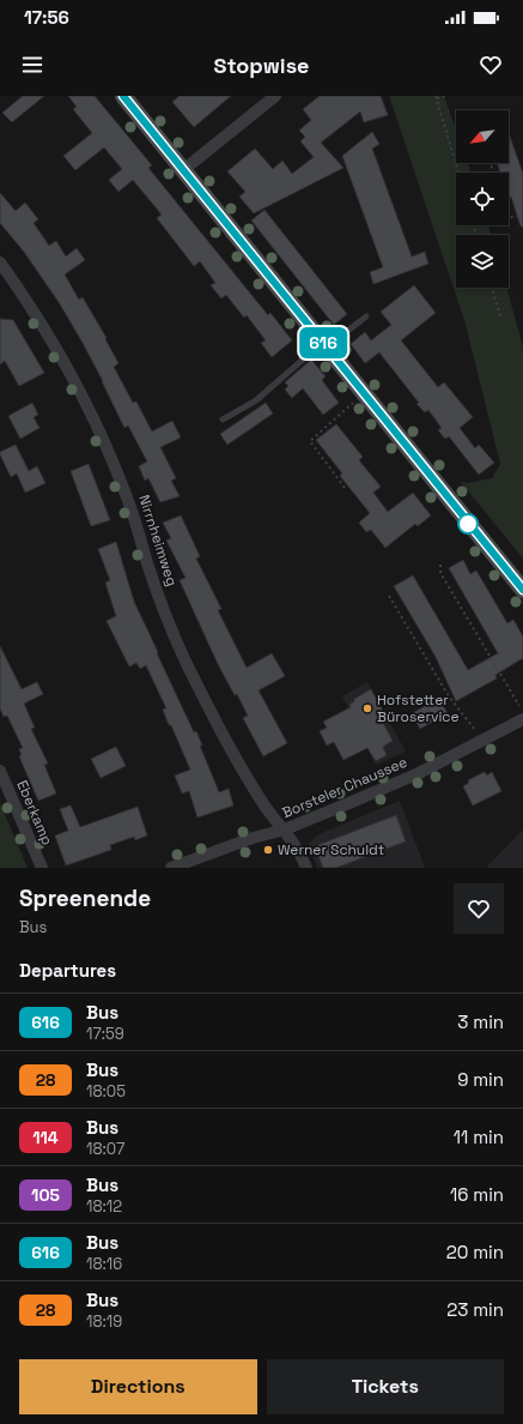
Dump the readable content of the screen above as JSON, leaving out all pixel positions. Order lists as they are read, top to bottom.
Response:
{
  "streets": {
    "street": ["Nirrnheimweg", "Borsteler Chaussee", "Eberkamp"]
  },
  "crossings": [
    ["Nirrnheimweg", "Borsteler Chaussee"]
  ],
  "places": ["Hofstetter Büroservice", "Werner Schuldt"],
  "lines": ["bus line 616"],
  "north": "bottom left",
  "page": {
    "status": "17:56",
    "header": "Stopwise",
    "on_map": "616",
    "heading": [
      ["Spreenende", "Bus"],
      "Departures"
    ],
    "list": [
      {
        "mark": "616",
        "name": "Bus",
        "note": "17:59",
        "value": "3 min"
      },
      {
        "mark": "28",
        "name": "Bus",
        "note": "18:05",
        "value": "9 min"
      },
      {
        "mark": "114",
        "name": "Bus",
        "note": "18:07",
        "value": "11 min"
      },
      {
        "mark": "105",
        "name": "Bus",
        "note": "18:12",
        "value": "16 min"
      },
      {
        "mark": "616",
        "name": "Bus",
        "note": "18:16",
        "value": "20 min"
      },
      {
        "mark": "28",
        "name": "Bus",
        "note": "18:19",
        "value": "23 min"
      }
    ],
    "buttons": ["Directions", "Tickets"]
  }
}
